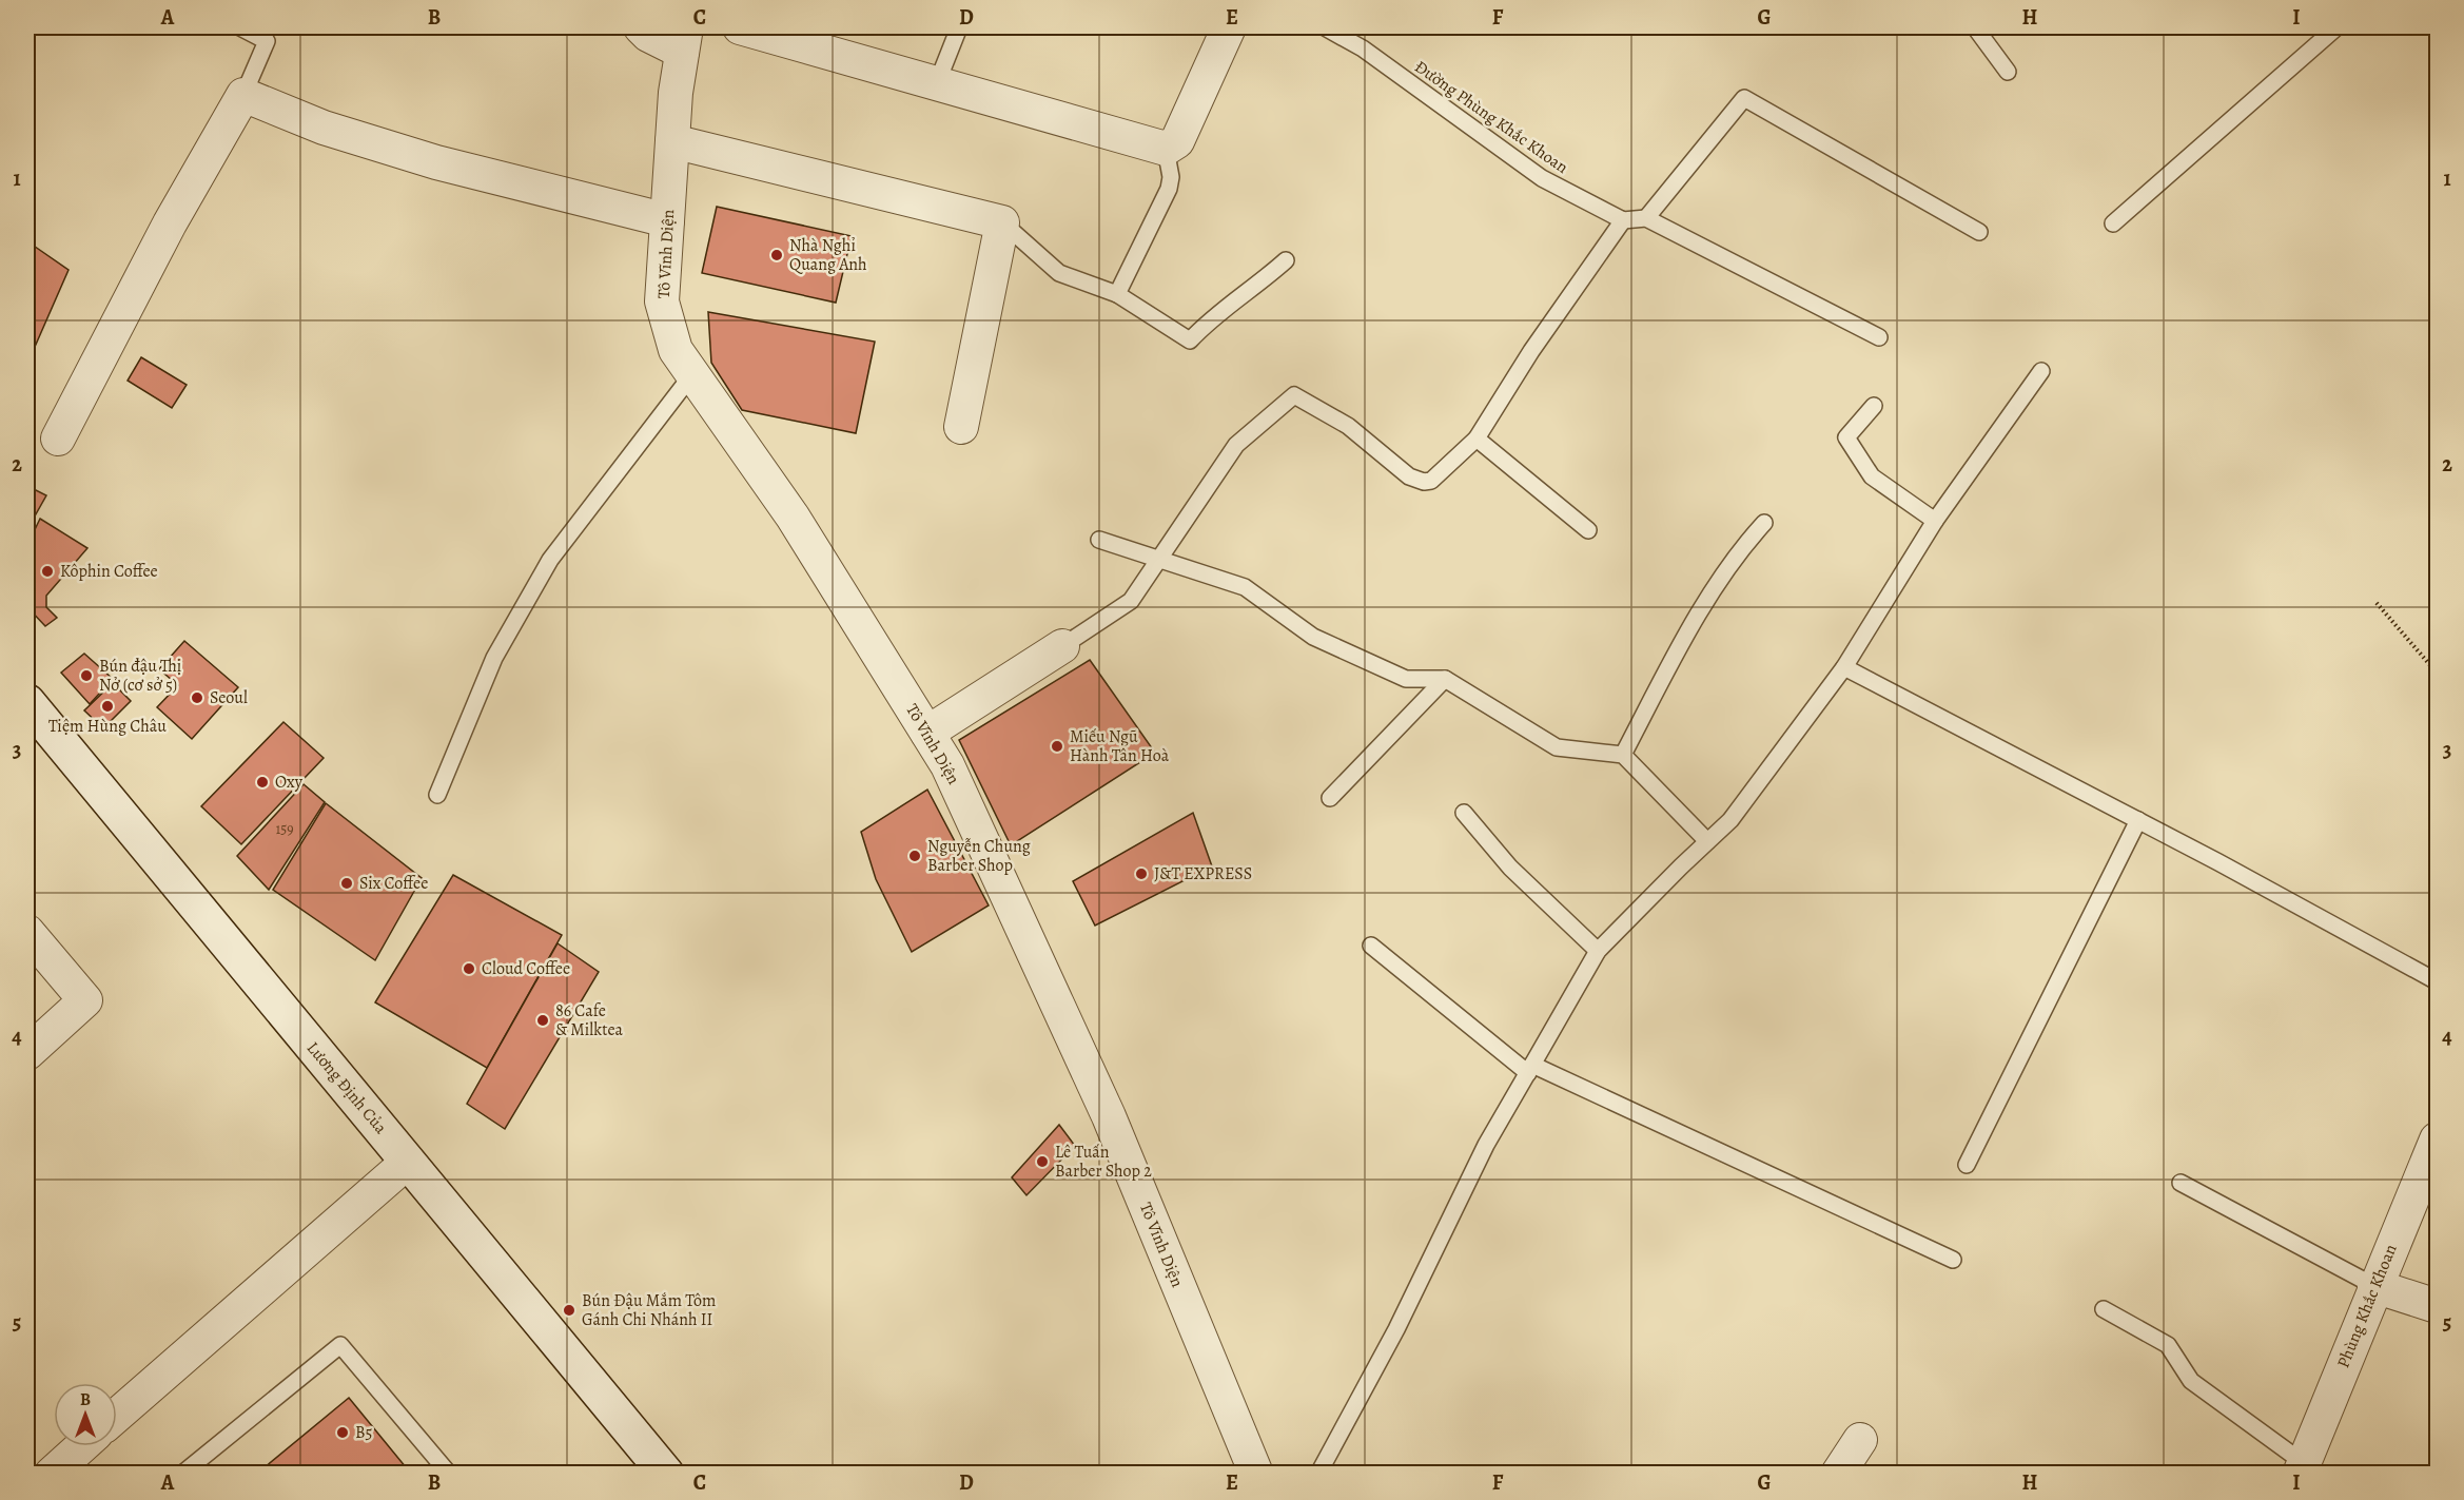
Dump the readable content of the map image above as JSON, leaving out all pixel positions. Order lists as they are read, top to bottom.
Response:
{
  "streets": {
    "street": ["Tô Vĩnh Diện", "Lương Định Của", "Phùng Khắc Khoan"],
    "lane": ["Đường Phùng Khắc Khoan"]
  },
  "places": [
    "Nhà Nghỉ Quang Anh",
    "Kôphin Coffee",
    "Bún đậu Thị Nở (cơ sở 5)",
    "Seoul",
    "Tiệm Hùng Châu",
    "Miếu Ngũ Hành Tân Hoà",
    "Oxy",
    "Nguyễn Chung Barber Shop",
    "J&T EXPRESS",
    "Six Coffee",
    "Cloud Coffee",
    "86 Cafe & Milktea",
    "Lê Tuấn Barber Shop 2",
    "Bún Đậu Mắm Tôm Gánh Chi Nhánh II",
    "B5"
  ],
  "house_numbers": ["159"],
  "north": "top",
  "grid": {
    "columns": [
      "A",
      "B",
      "C",
      "D",
      "E",
      "F",
      "G",
      "H",
      "I"
    ],
    "rows": [
      "1",
      "2",
      "3",
      "4",
      "5"
    ]
  }
}
